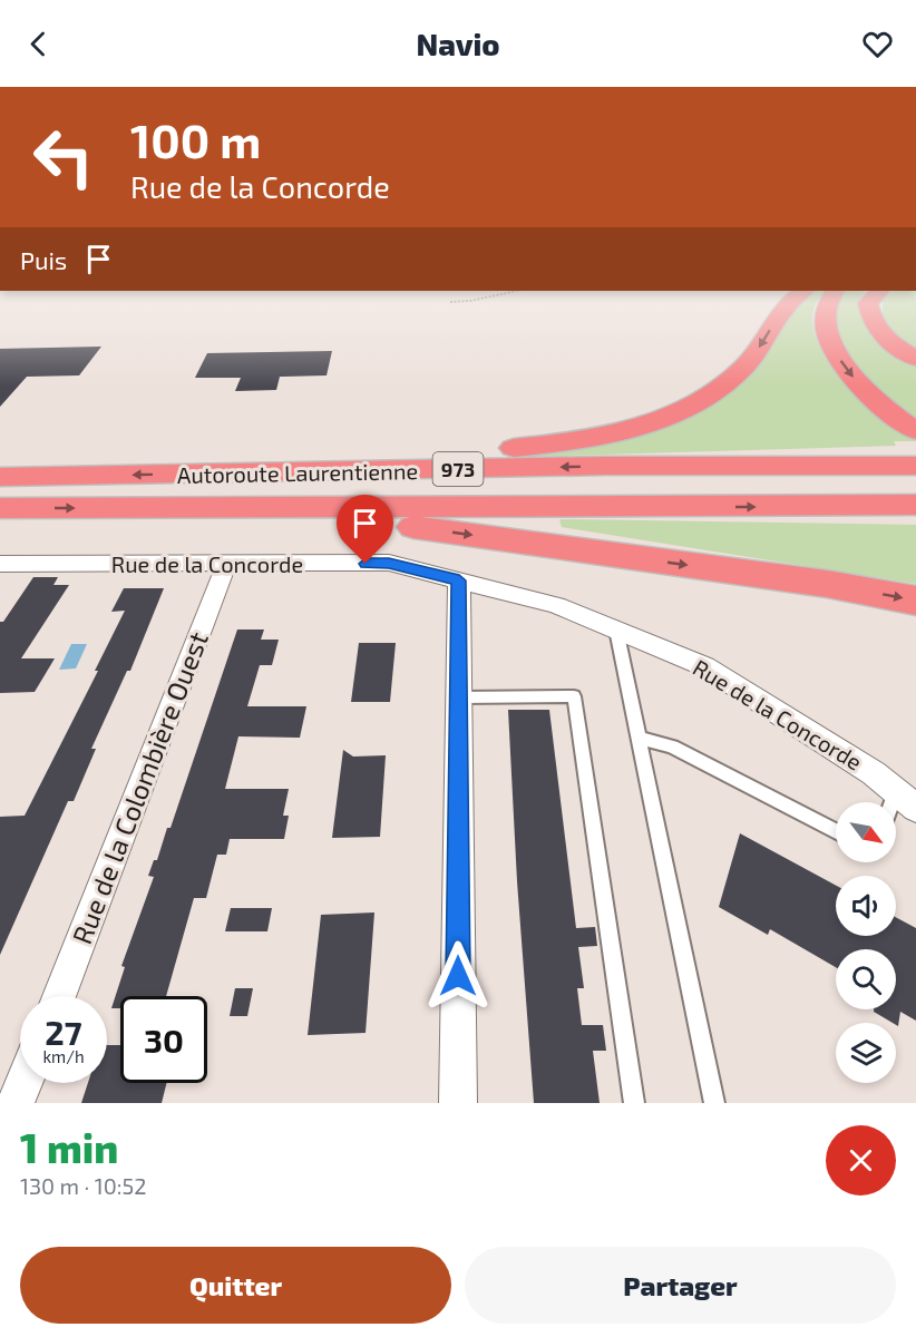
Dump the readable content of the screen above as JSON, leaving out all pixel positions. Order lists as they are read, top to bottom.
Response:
{
  "streets": {
    "highway": ["973", "Autoroute Laurentienne"],
    "street": ["Rue de la Concorde", "Rue de la Colombière Ouest"]
  },
  "crossings": [
    ["Rue de la Concorde", "Rue de la Colombière Ouest"]
  ],
  "north": "bottom right",
  "page": {
    "header": "Navio",
    "turn": ["100 m", "Rue de la Concorde"],
    "then": "Puis",
    "speed": "27 km/h",
    "limit": "30",
    "heading": ["1 min", "130 m · 10:52"],
    "buttons": ["Quitter", "Partager"]
  }
}
